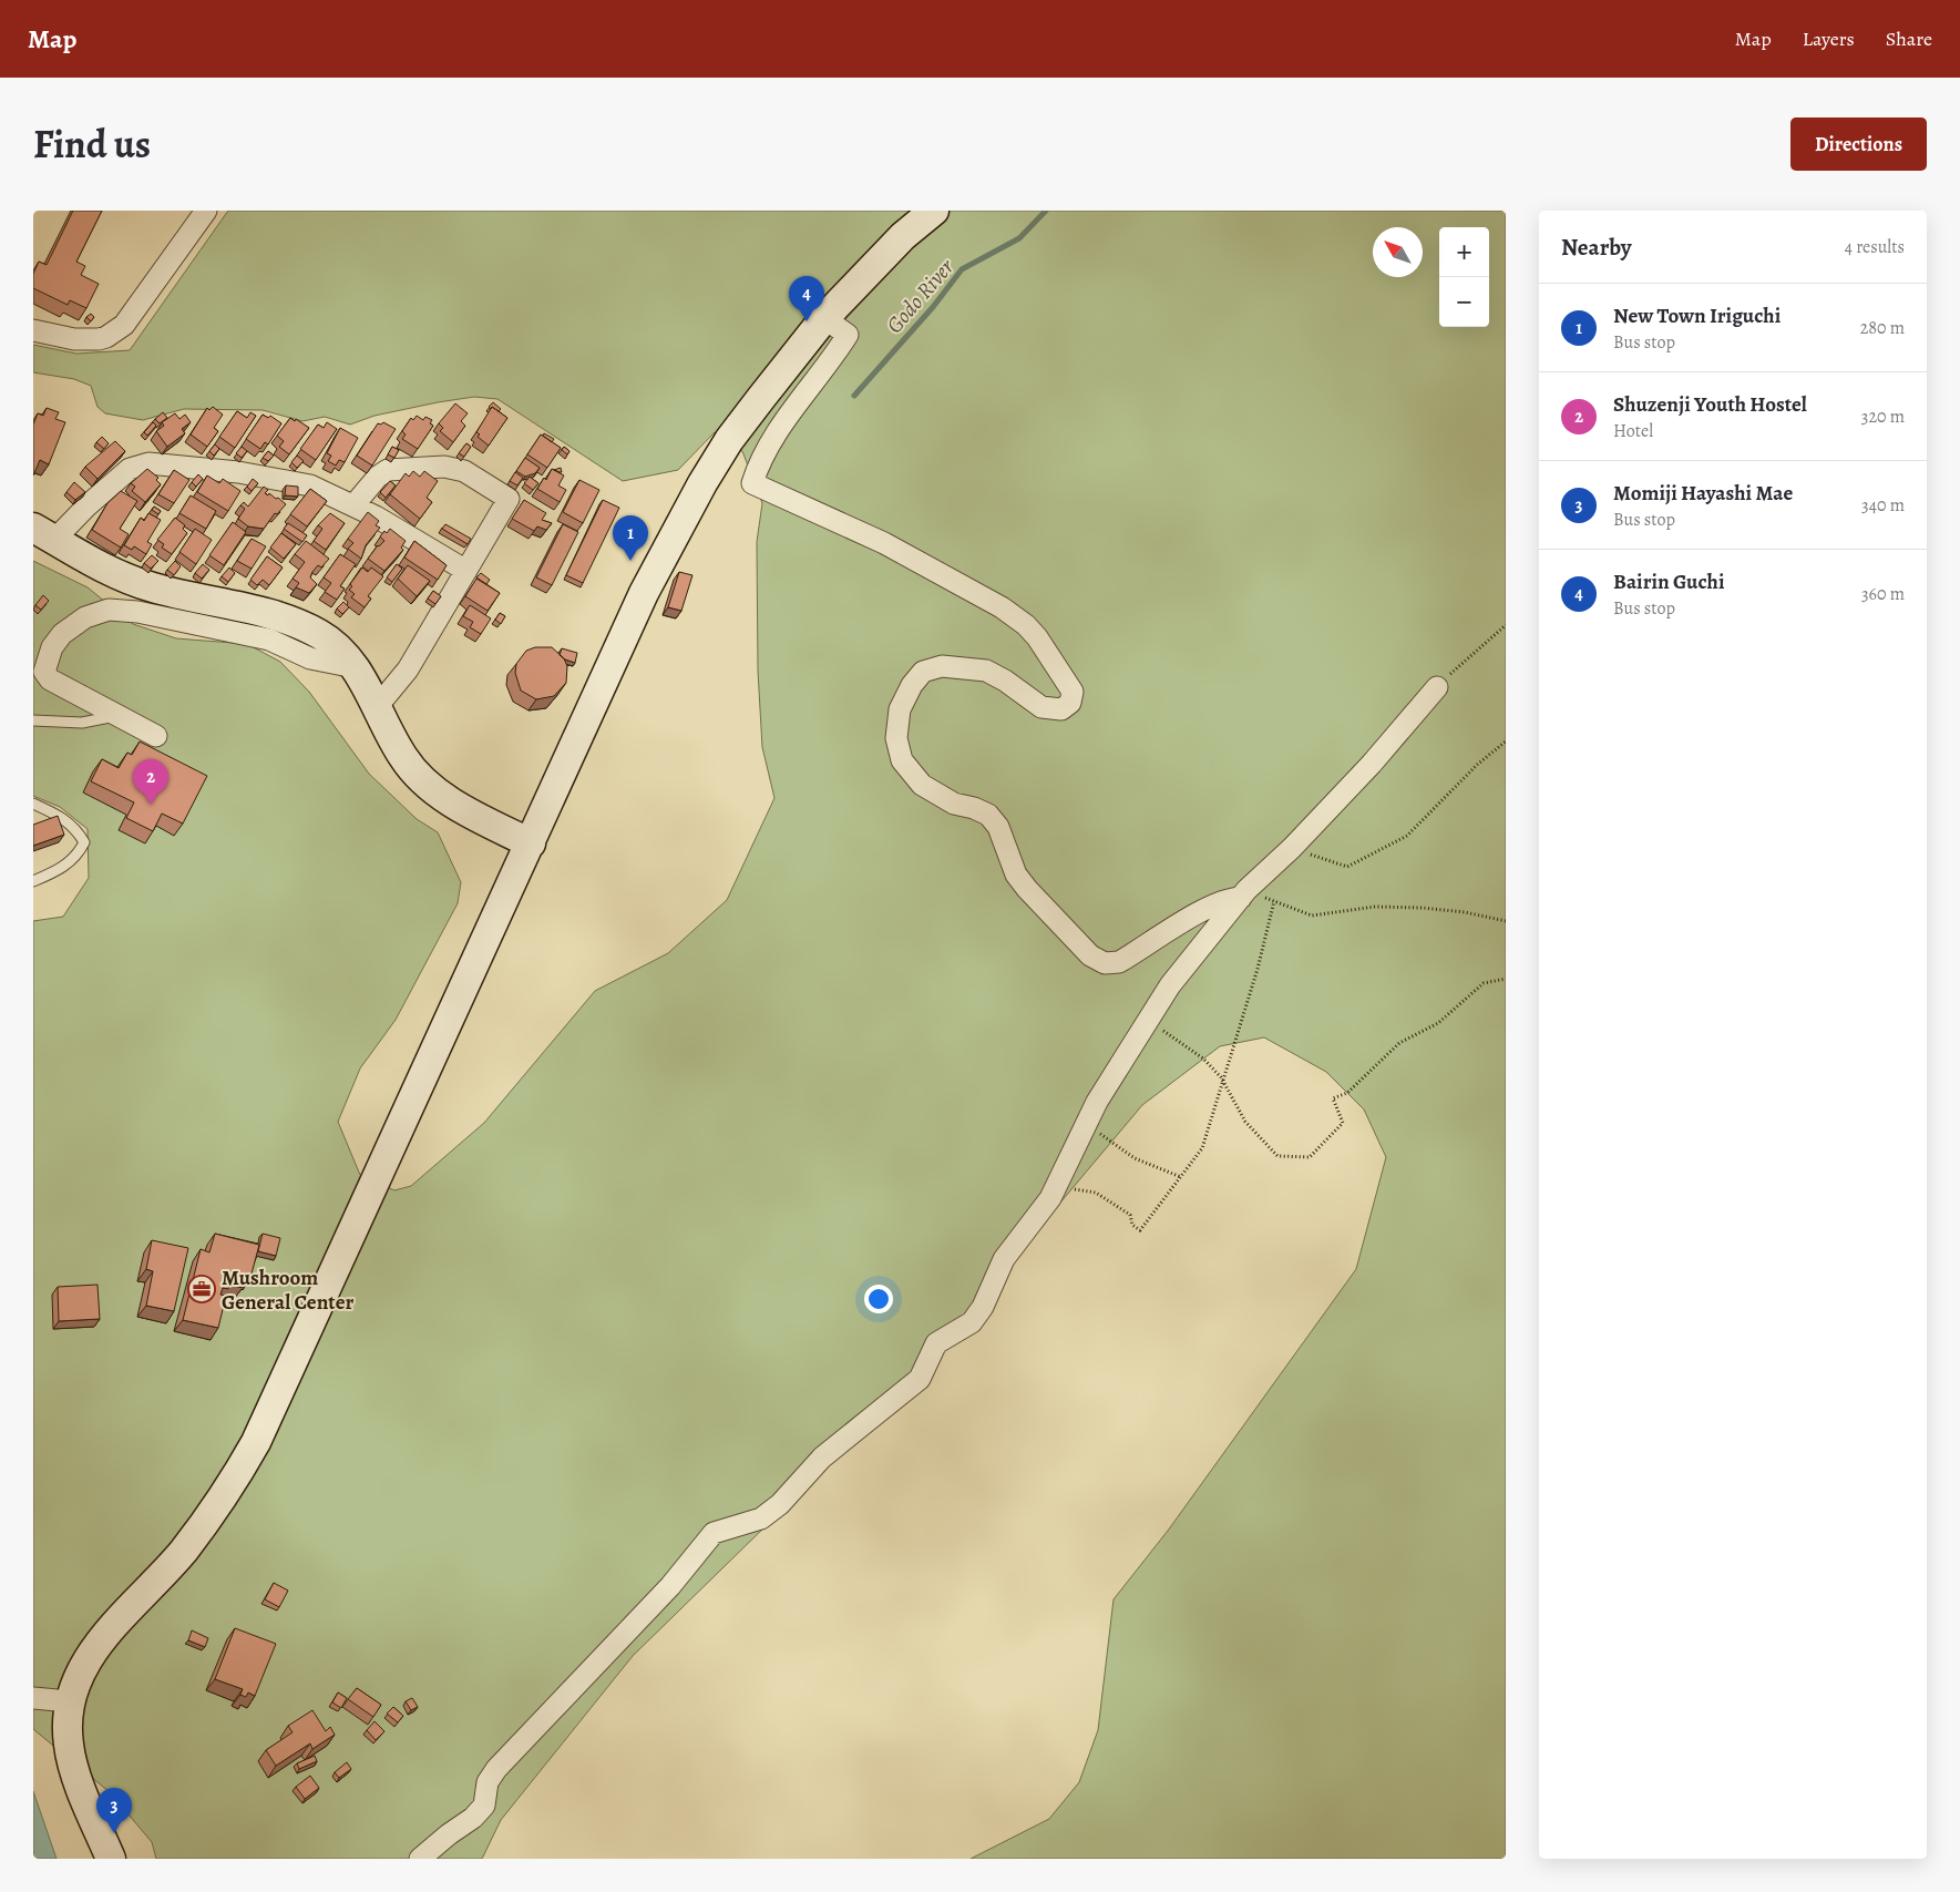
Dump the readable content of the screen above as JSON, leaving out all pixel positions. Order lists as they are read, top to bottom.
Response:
{
  "water": ["Godo River"],
  "places": {
    "office": ["Mushroom General Center"]
  },
  "north": "top left",
  "page": {
    "header": "Map",
    "nav": ["Map", "Layers", "Share"],
    "title": "Find us",
    "buttons": "Directions",
    "heading": ["Nearby", "4 results"],
    "map_buttons": ["+", "−"],
    "pins": [
      "4",
      "1",
      "2",
      "3"
    ],
    "list": [
      {
        "mark": "1",
        "name": "New Town Iriguchi",
        "note": "Bus stop",
        "value": "280 m"
      },
      {
        "mark": "2",
        "name": "Shuzenji Youth Hostel",
        "note": "Hotel",
        "value": "320 m"
      },
      {
        "mark": "3",
        "name": "Momiji Hayashi Mae",
        "note": "Bus stop",
        "value": "340 m"
      },
      {
        "mark": "4",
        "name": "Bairin Guchi",
        "note": "Bus stop",
        "value": "360 m"
      }
    ]
  }
}
